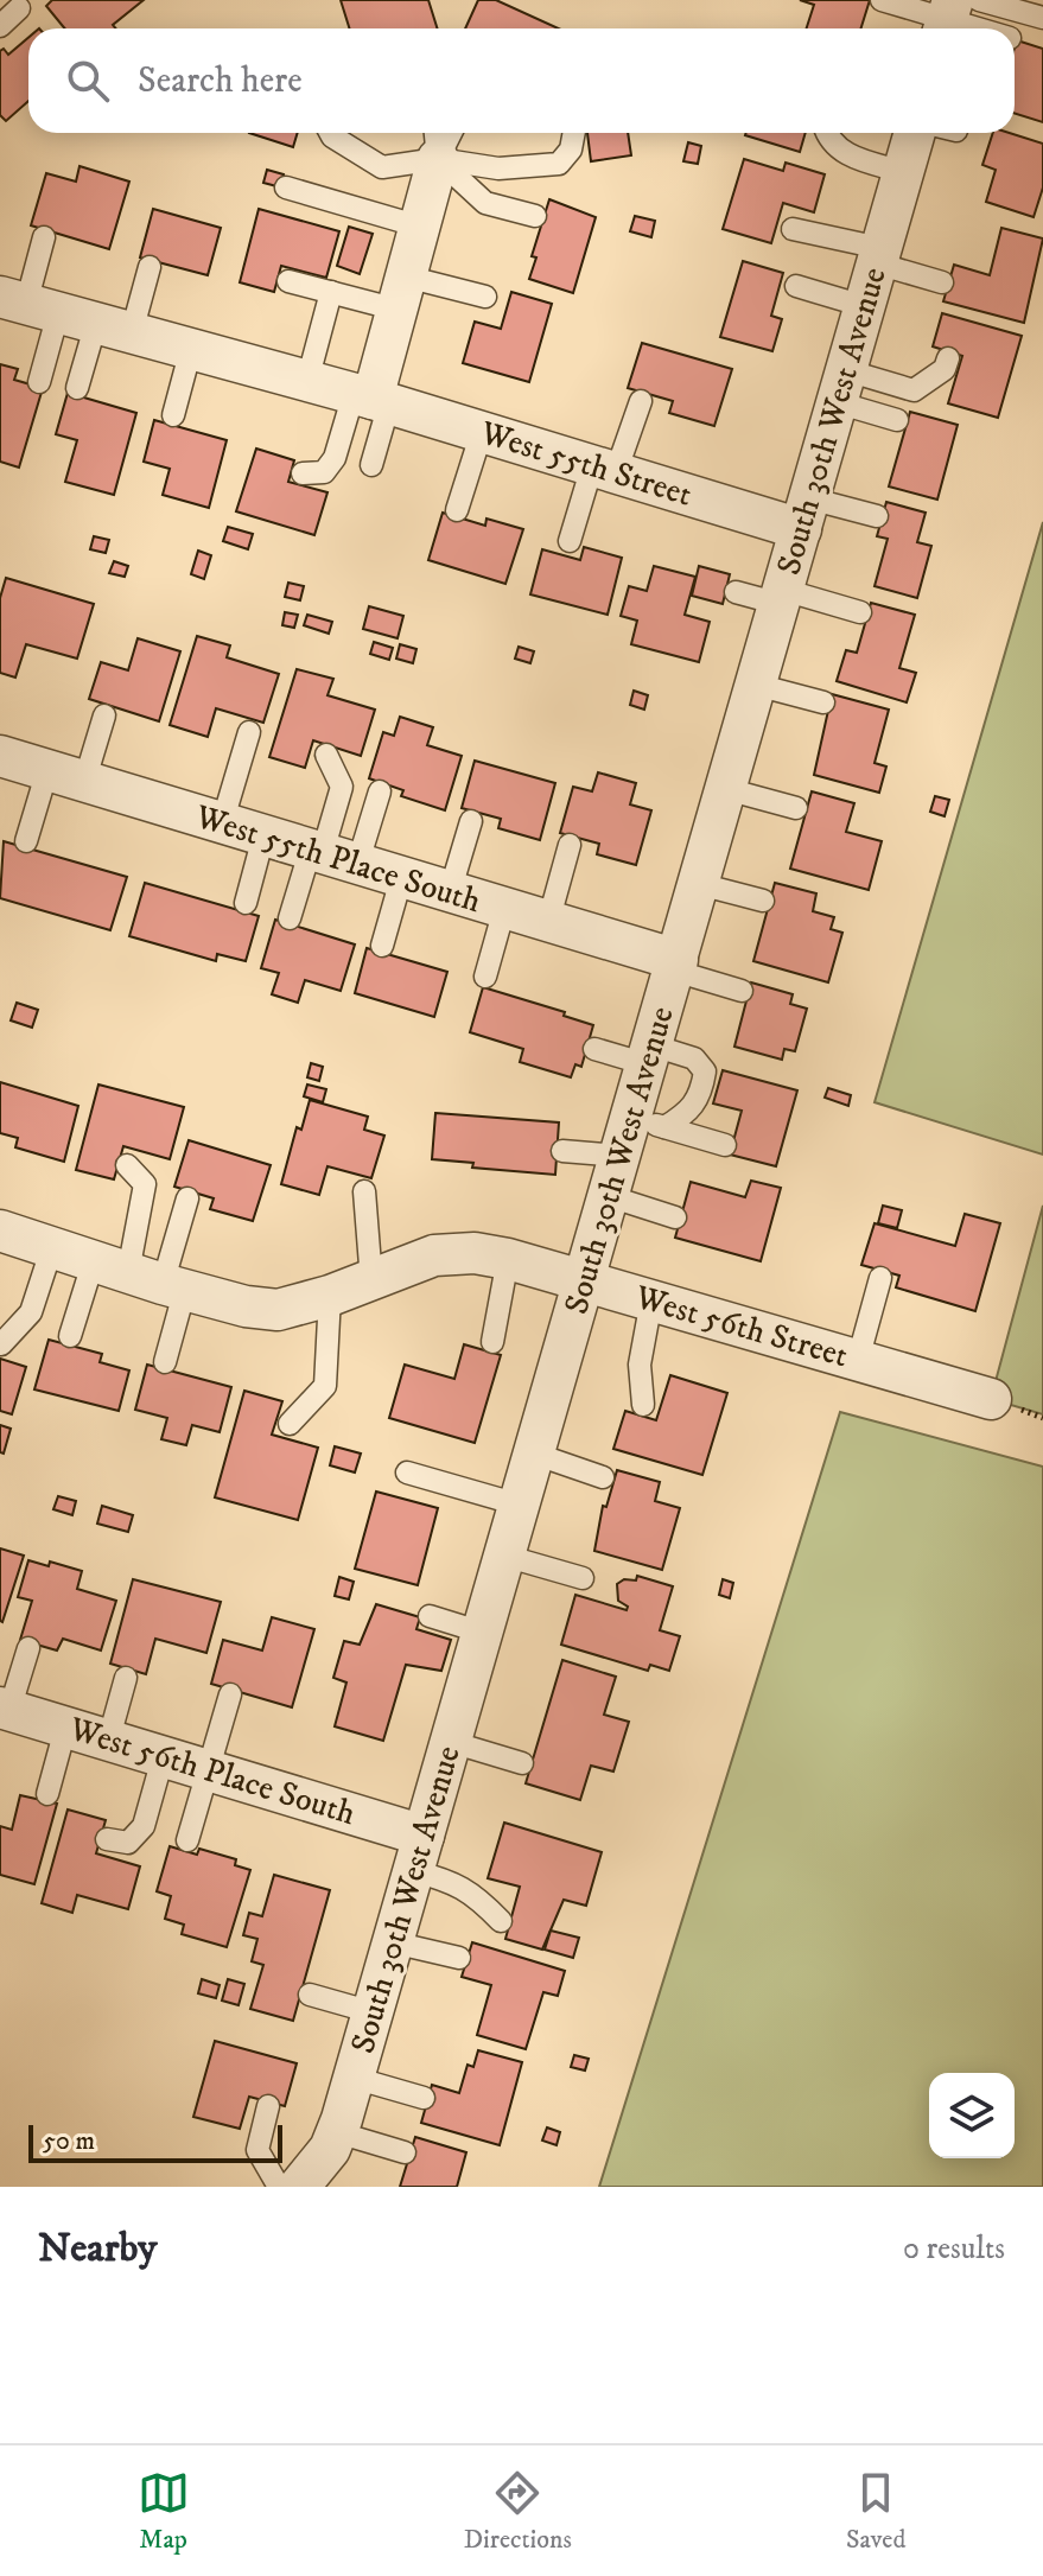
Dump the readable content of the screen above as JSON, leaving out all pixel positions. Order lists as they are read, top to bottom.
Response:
{
  "streets": {
    "street": [
      "South 30th West Avenue",
      "West 55th Street",
      "West 55th Place South",
      "West 56th Street",
      "West 56th Place South"
    ]
  },
  "crossings": [
    ["South 30th West Avenue", "West 55th Street"],
    ["South 30th West Avenue", "West 55th Place South"],
    ["South 30th West Avenue", "West 56th Street"],
    ["South 30th West Avenue", "West 56th Place South"]
  ],
  "scale_bar": "50 m",
  "page": {
    "search": "Search here",
    "scale": "50 m",
    "heading": ["Nearby", "0 results"],
    "nav": ["Map", "Directions", "Saved"]
  }
}
